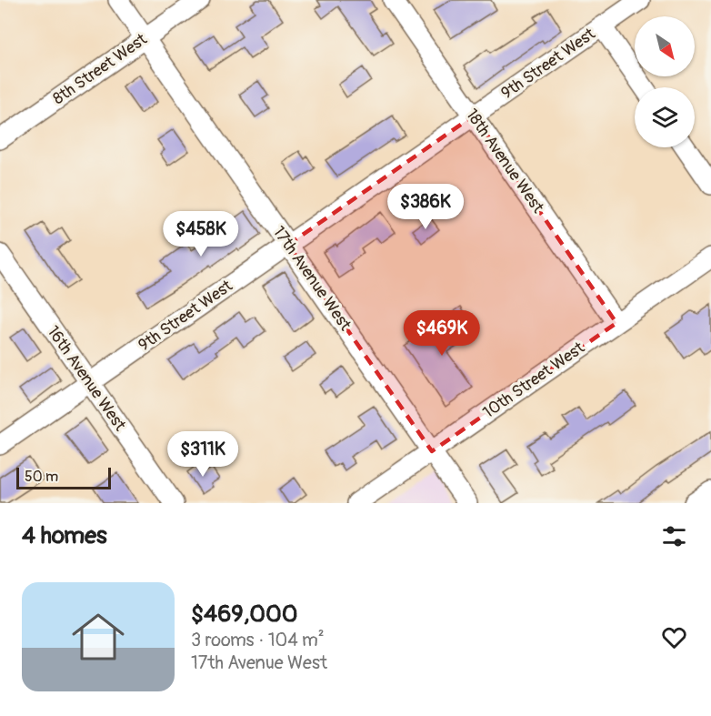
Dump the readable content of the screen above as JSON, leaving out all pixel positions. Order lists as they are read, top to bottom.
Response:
{
  "streets": {
    "street": [
      "9th Street West",
      "8th Street West",
      "18th Avenue West",
      "17th Avenue West",
      "16th Avenue West",
      "10th Street West"
    ]
  },
  "crossings": [
    ["9th Street West", "18th Avenue West"],
    ["9th Street West", "17th Avenue West"],
    ["9th Street West", "16th Avenue West"],
    ["8th Street West", "17th Avenue West"],
    ["18th Avenue West", "10th Street West"],
    ["17th Avenue West", "10th Street West"]
  ],
  "scale_bar": "50 m",
  "north": "bottom right",
  "page": {
    "price": [
      "$386K",
      "$458K",
      "$469K",
      "$311K"
    ],
    "scale": "50 m",
    "heading": "4 homes",
    "list": [
      {
        "name": "$469,000",
        "note": "3 rooms · 104 m² · 17th Avenue West"
      }
    ]
  }
}
